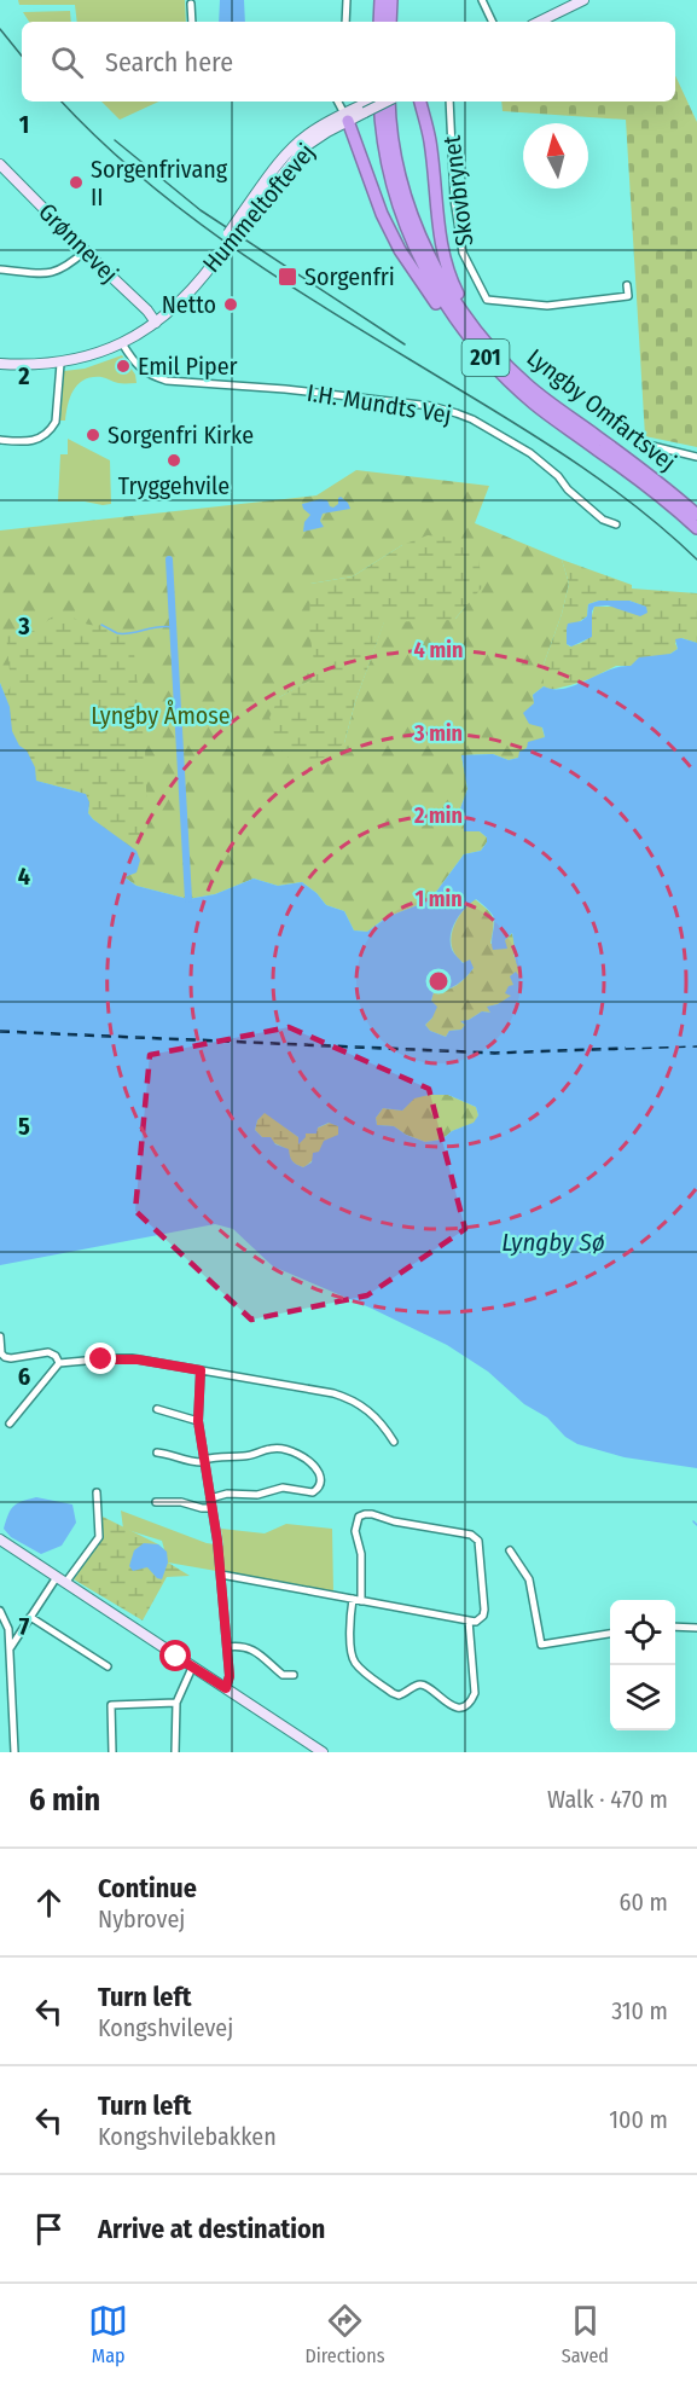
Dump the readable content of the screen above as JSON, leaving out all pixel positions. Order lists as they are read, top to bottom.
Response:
{
  "streets": {
    "highway": ["201", "Lyngby Omfartsvej"],
    "street": [
      "Skovbrynet",
      "Hummeltoftevej",
      "Grønnevej",
      "I.H. Mundts Vej"
    ]
  },
  "crossings": [
    ["Hummeltoftevej", "Grønnevej"],
    ["Hummeltoftevej", "I.H. Mundts Vej"]
  ],
  "water": ["Lyngby Sø"],
  "parks": ["Lyngby Åmose"],
  "places": {
    "other": [
      "Sorgenfrivang II",
      "Netto",
      "Emil Piper",
      "Sorgenfri Kirke",
      "Tryggehvile"
    ],
    "transit": ["Sorgenfri"]
  },
  "north": "top",
  "page": {
    "search": "Search here",
    "heading": ["6 min", "Walk · 470 m"],
    "list": [
      ["Continue", "Nybrovej", "60 m"],
      ["Turn left", "Kongshvilevej", "310 m"],
      ["Turn left", "Kongshvilebakken", "100 m"],
      "Arrive at destination"
    ],
    "nav": ["Map", "Directions", "Saved"]
  },
  "grid": {
    "rows": [
      "1",
      "2",
      "3",
      "4",
      "5",
      "6",
      "7"
    ]
  },
  "rings": [
    "4 min",
    "3 min",
    "2 min",
    "1 min"
  ]
}
